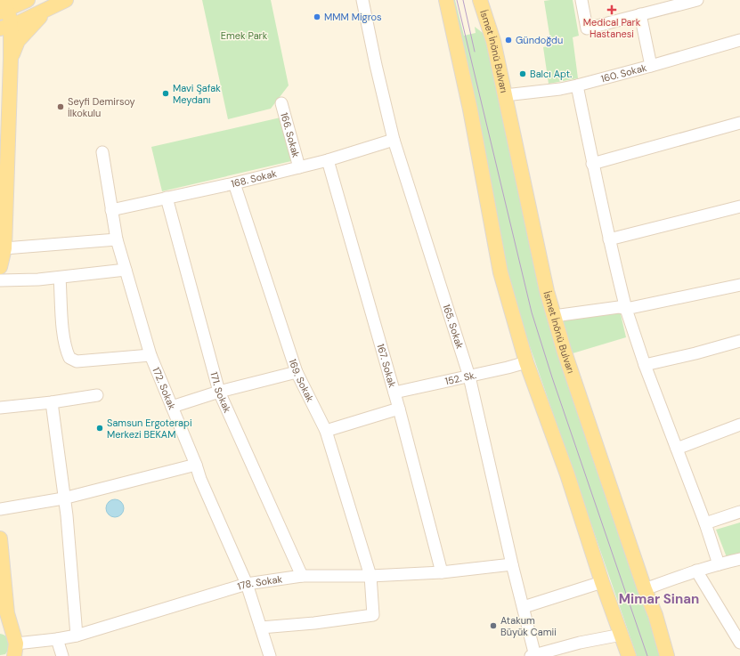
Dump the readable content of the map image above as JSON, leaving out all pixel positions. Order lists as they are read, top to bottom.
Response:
{
  "streets": {
    "main road": ["İsmet İnönü Bulvarı"],
    "street": [
      "160. Sokak",
      "166. Sokak",
      "168. Sokak",
      "165. Sokak",
      "167. Sokak",
      "152. Sk.",
      "169. Sokak",
      "172. Sokak",
      "171. Sokak",
      "178. Sokak"
    ]
  },
  "crossings": [
    ["İsmet İnönü Bulvarı", "160. Sokak"],
    ["166. Sokak", "168. Sokak"],
    ["168. Sokak", "165. Sokak"],
    ["168. Sokak", "167. Sokak"],
    ["168. Sokak", "169. Sokak"],
    ["168. Sokak", "172. Sokak"],
    ["168. Sokak", "171. Sokak"],
    ["165. Sokak", "152. Sk."],
    ["165. Sokak", "178. Sokak"],
    ["167. Sokak", "152. Sk."],
    ["167. Sokak", "178. Sokak"],
    ["169. Sokak", "172. Sokak"],
    ["169. Sokak", "178. Sokak"],
    ["172. Sokak", "178. Sokak"],
    ["171. Sokak", "178. Sokak"]
  ],
  "districts": ["Mimar Sinan"],
  "parks": ["Emek Park"],
  "places": {
    "health": ["Medical Park Hastanesi"],
    "other": [
      "MMM Migros",
      "Gündoğdu",
      "Balcı Apt.",
      "Mavi Şafak Meydanı",
      "Seyfi Demirsoy İlkokulu",
      "Samsun Ergoterapi Merkezi BEKAM",
      "Atakum Büyük Camii"
    ]
  }
}
